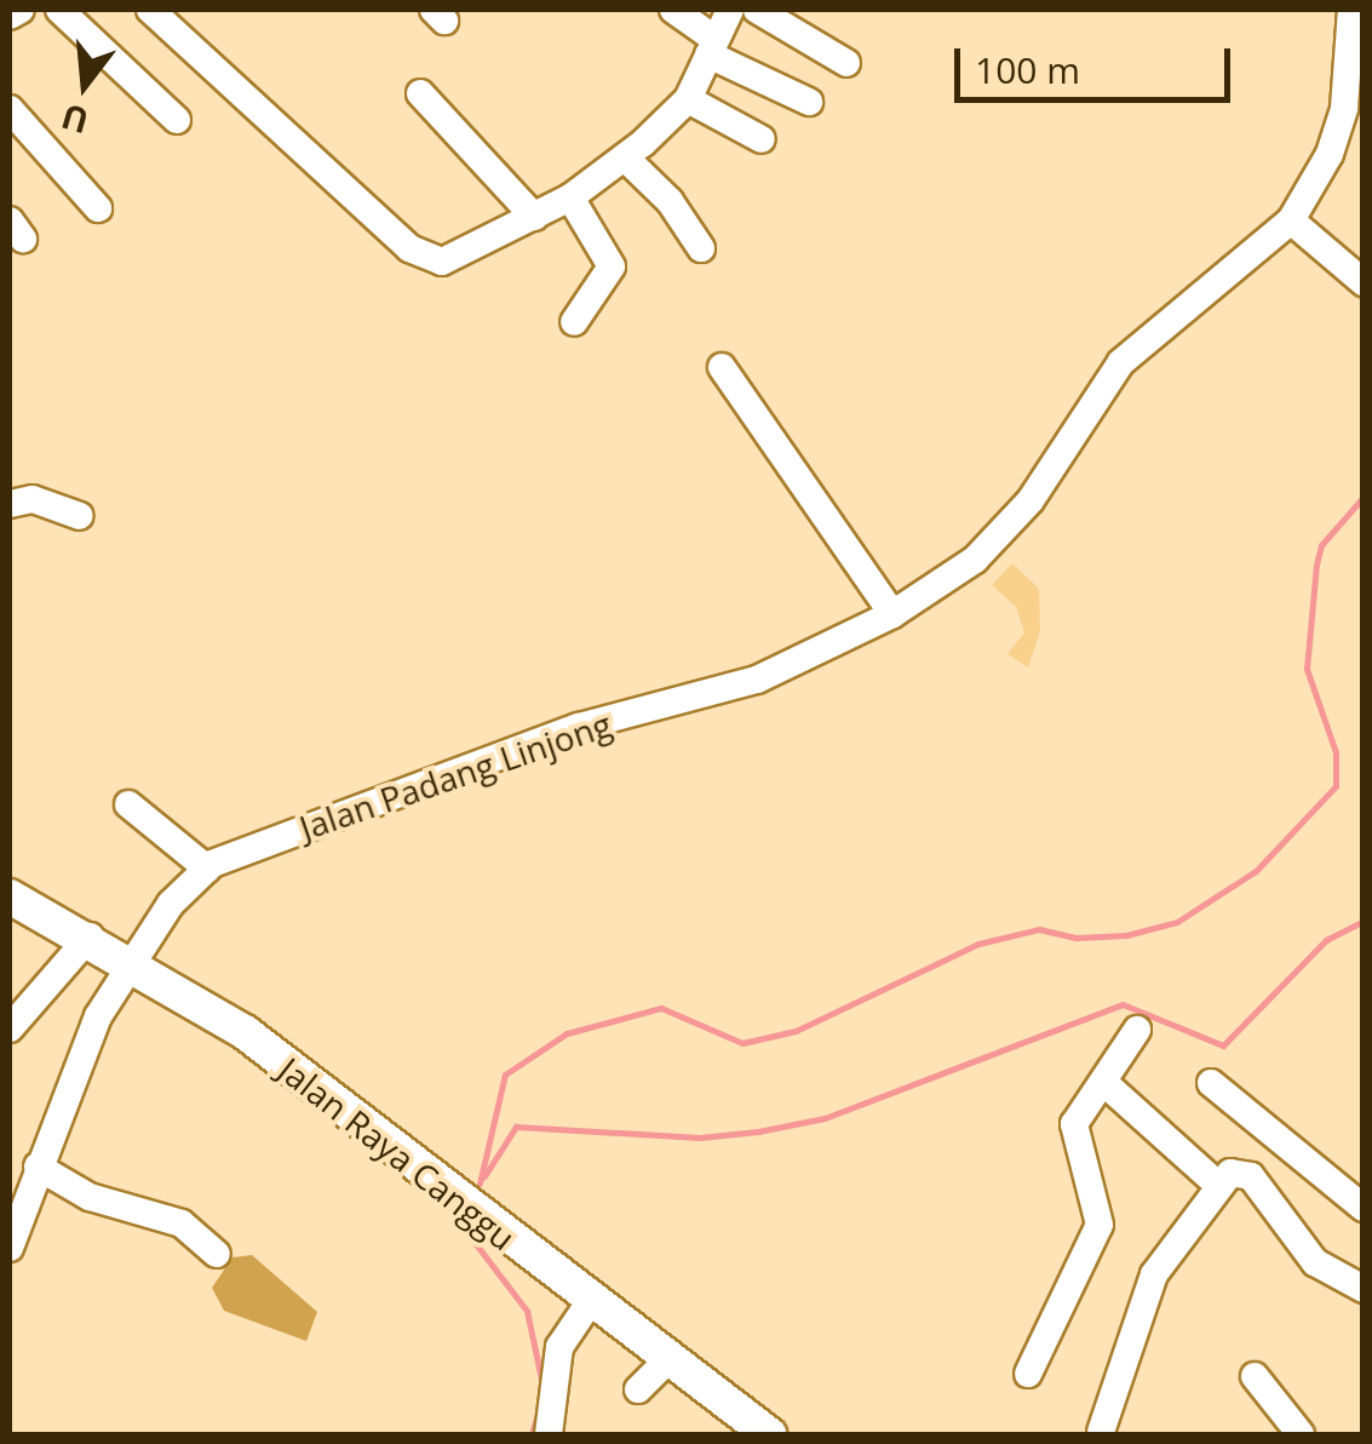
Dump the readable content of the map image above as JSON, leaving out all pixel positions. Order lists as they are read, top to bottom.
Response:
{
  "streets": {
    "main road": ["Jalan Raya Canggu"],
    "street": ["Jalan Padang Linjong"]
  },
  "crossings": [
    ["Jalan Padang Linjong", "Jalan Raya Canggu"]
  ],
  "scale_bar": "100 m",
  "north": "bottom"
}
